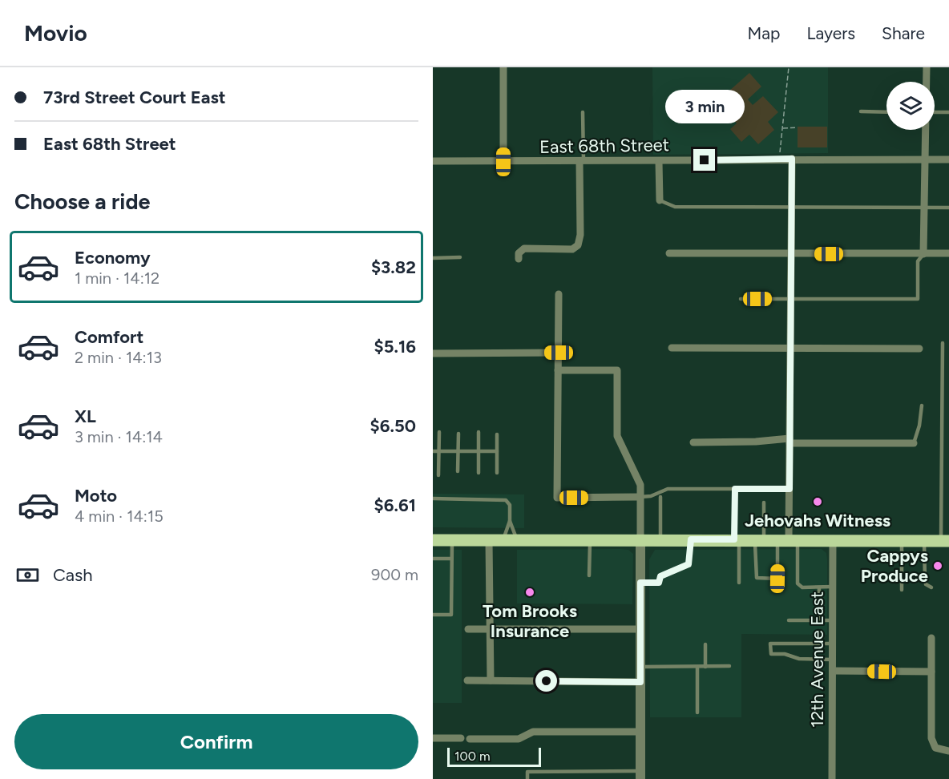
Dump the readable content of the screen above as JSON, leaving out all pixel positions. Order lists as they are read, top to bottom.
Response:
{
  "streets": {
    "street": ["East 68th Street", "12th Avenue East"]
  },
  "places": ["Jehovahs Witness", "Cappys Produce", "Tom Brooks Insurance"],
  "scale_bar": "100 m",
  "page": {
    "header": "Movio",
    "nav": ["Map", "Layers", "Share"],
    "banner": ["73rd Street Court East", "East 68th Street"],
    "bubble": "3 min",
    "heading": "Choose a ride",
    "list": [
      {
        "name": "Economy",
        "note": "1 min · 14:12",
        "value": "$3.82"
      },
      {
        "name": "Comfort",
        "note": "2 min · 14:13",
        "value": "$5.16"
      },
      {
        "name": "XL",
        "note": "3 min · 14:14",
        "value": "$6.50"
      },
      {
        "name": "Moto",
        "note": "4 min · 14:15",
        "value": "$6.61"
      }
    ],
    "pay": ["Cash", "900 m"],
    "buttons": "Confirm",
    "scale": "100 m"
  }
}
